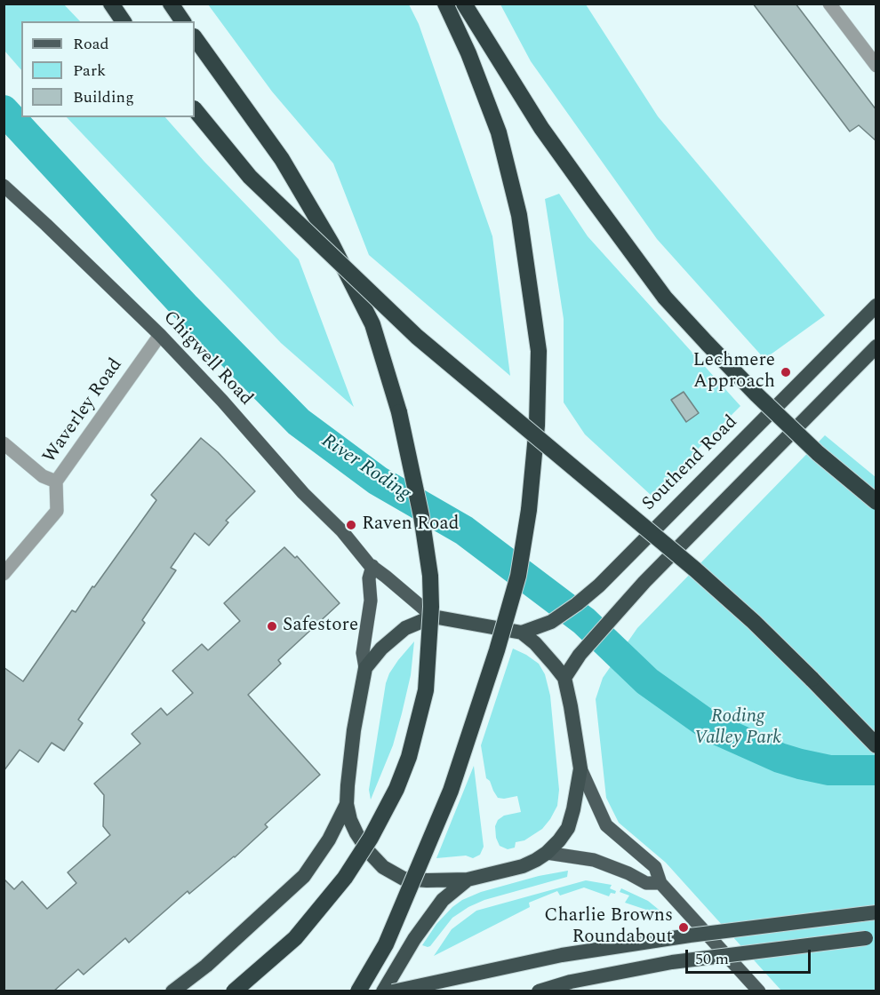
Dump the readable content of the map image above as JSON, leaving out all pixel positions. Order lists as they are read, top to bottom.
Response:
{
  "streets": {
    "highway": ["Southend Road"],
    "main road": ["Chigwell Road"],
    "street": ["Waverley Road"]
  },
  "crossings": [
    ["Chigwell Road", "Waverley Road"]
  ],
  "water": ["River Roding"],
  "parks": ["Roding Valley Park"],
  "places": [
    "Lechmere Approach",
    "Raven Road",
    "Safestore",
    "Charlie Browns Roundabout"
  ],
  "legend": ["Road", "Park", "Building"],
  "scale_bar": "50 m"
}
